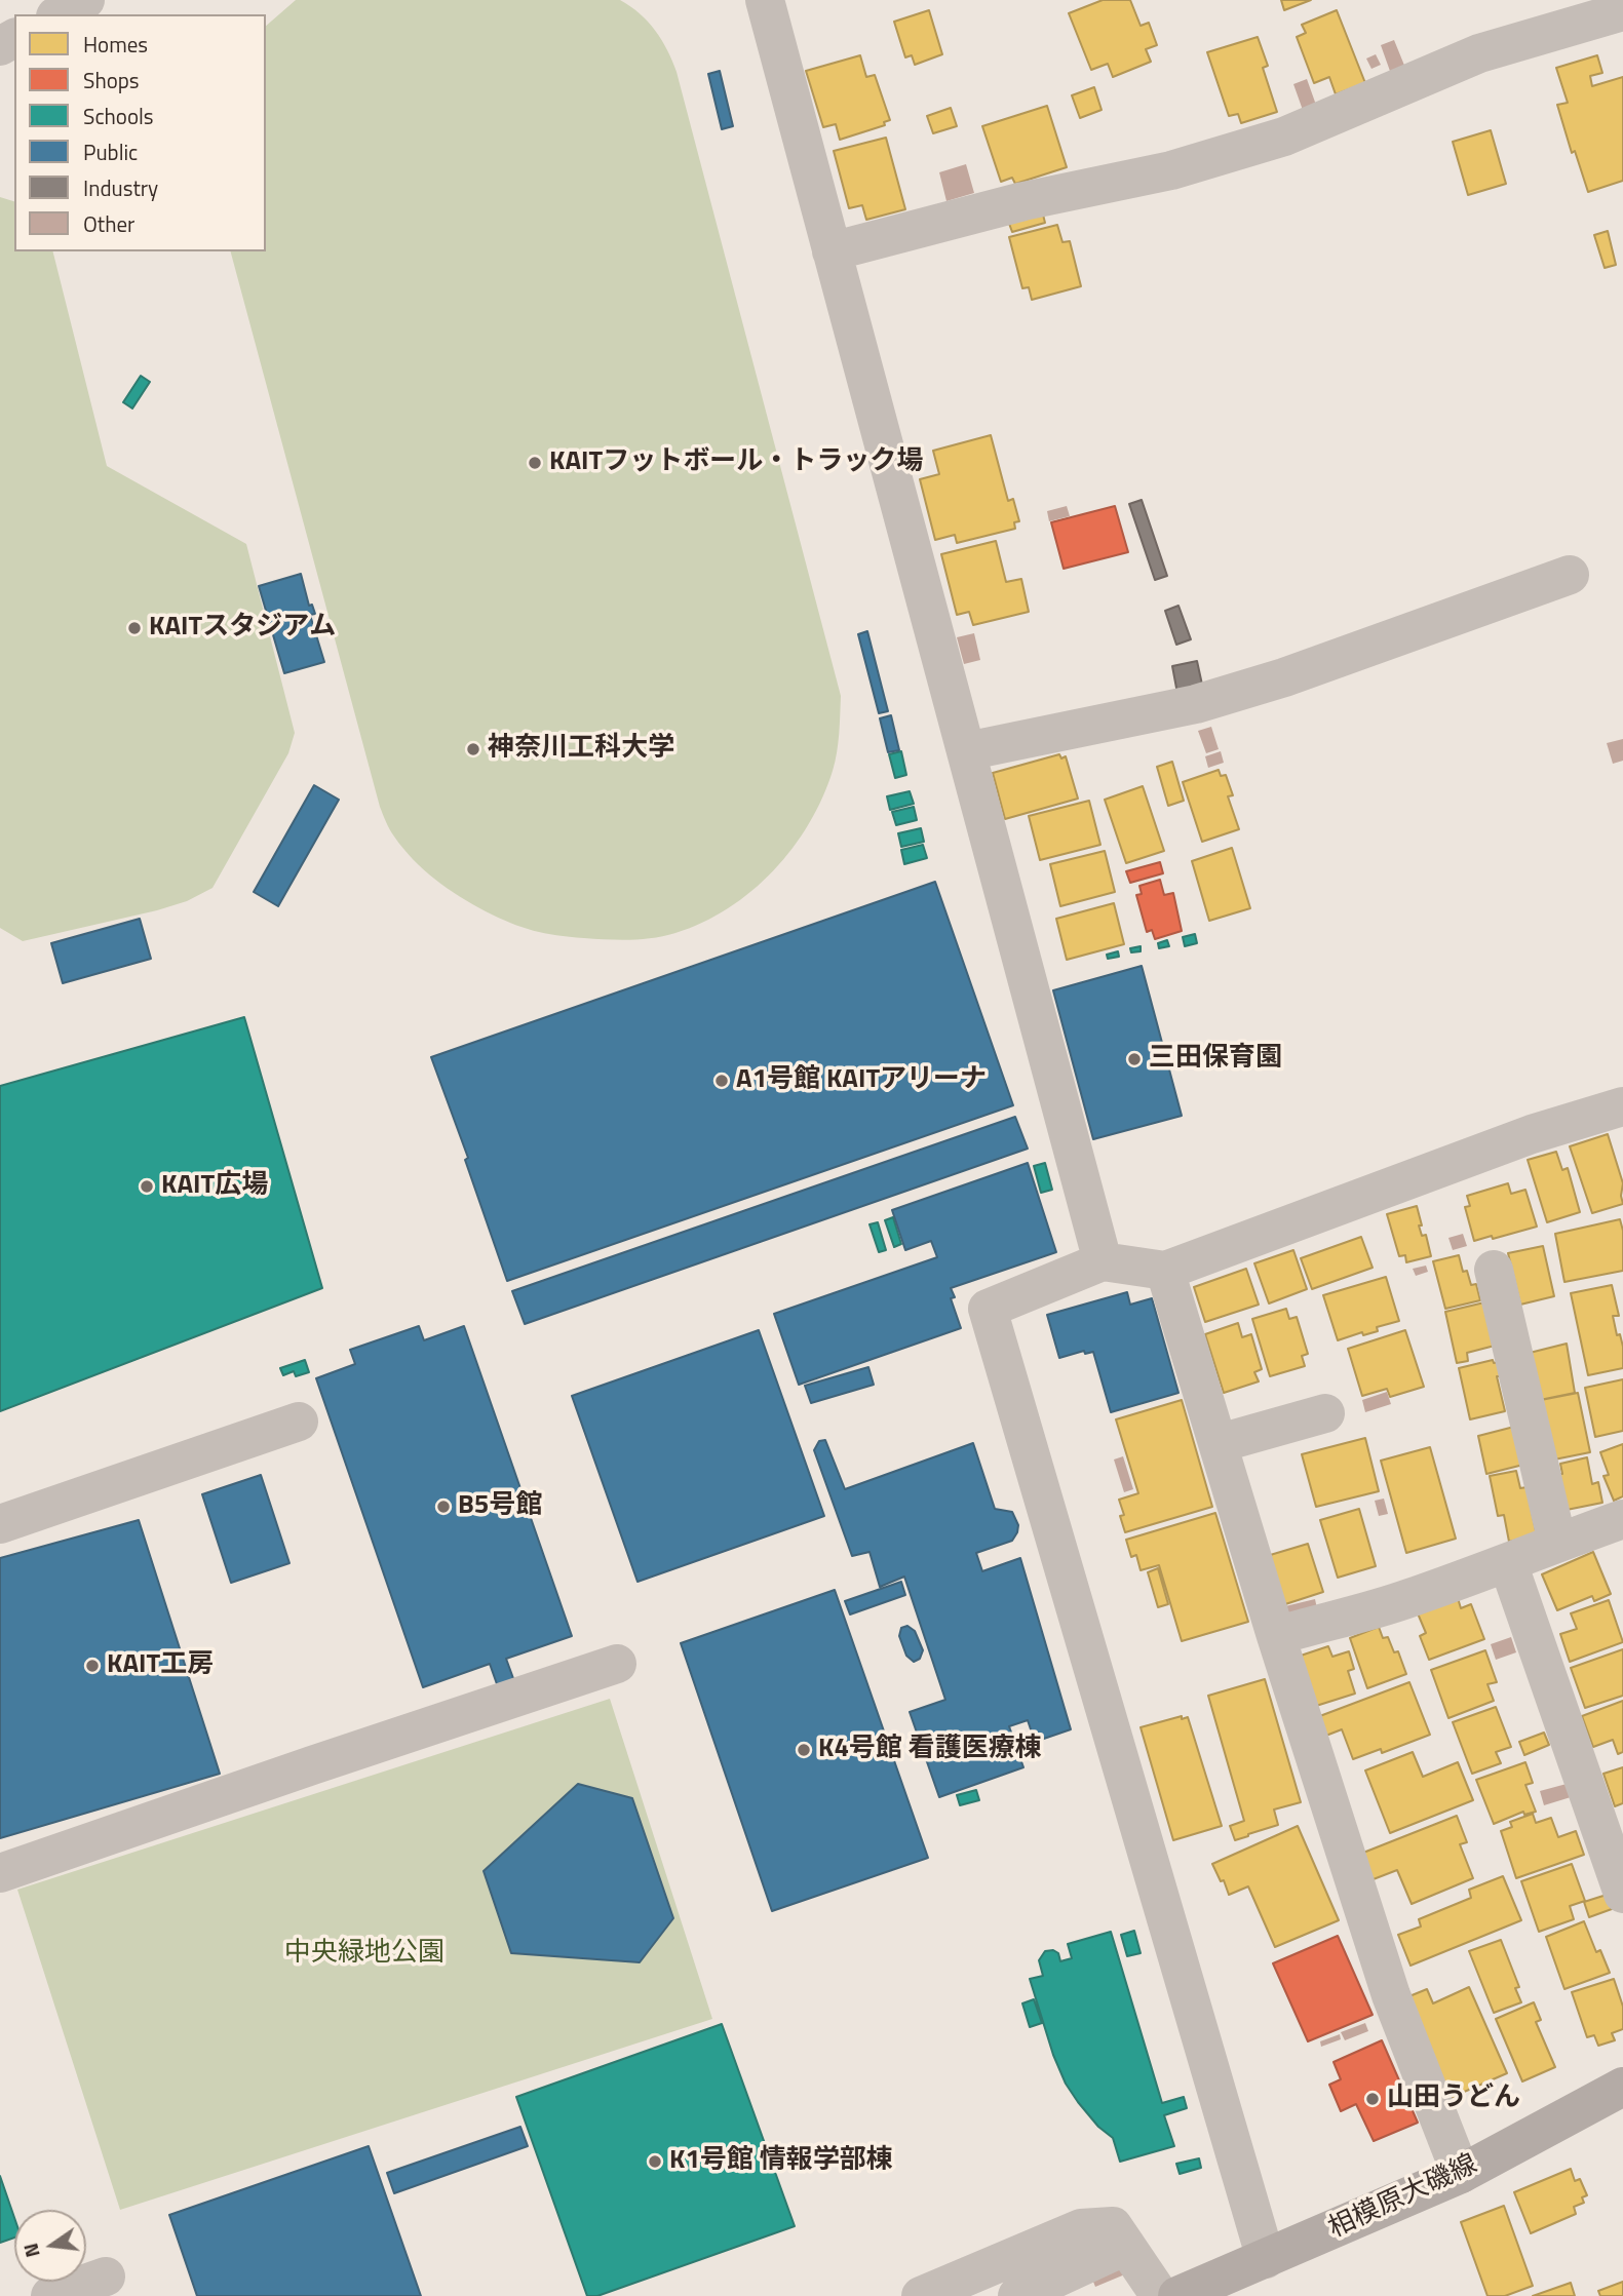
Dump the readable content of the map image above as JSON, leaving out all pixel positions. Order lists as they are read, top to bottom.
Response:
{
  "streets": {
    "main road": ["相模原大磯線"]
  },
  "parks": ["中央緑地公園"],
  "places": [
    "KAITフットボール・トラック場",
    "KAITスタジアム",
    "神奈川工科大学",
    "三田保育園",
    "A1号館 KAITアリーナ",
    "KAIT広場",
    "B5号館",
    "KAIT工房",
    "K4号館 看護医療棟",
    "山田うどん",
    "K1号館 情報学部棟"
  ],
  "legend": [
    "Homes",
    "Shops",
    "Schools",
    "Public",
    "Industry",
    "Other"
  ],
  "north": "left"
}
